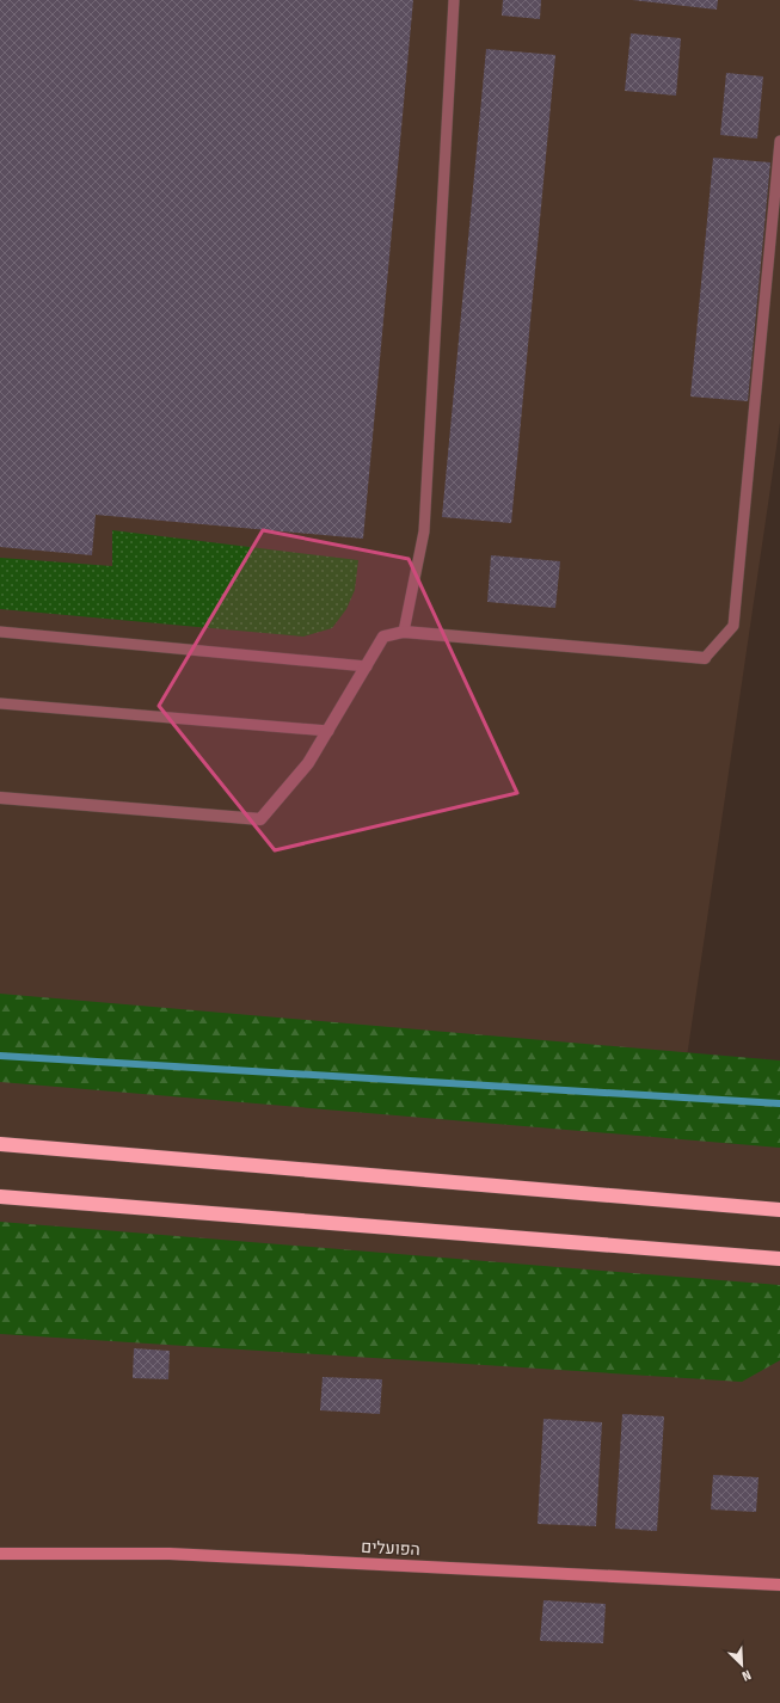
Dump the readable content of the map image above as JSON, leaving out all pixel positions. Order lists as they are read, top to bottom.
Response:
{
  "streets": {
    "street": ["הפועלים"]
  },
  "north": "bottom right"
}
